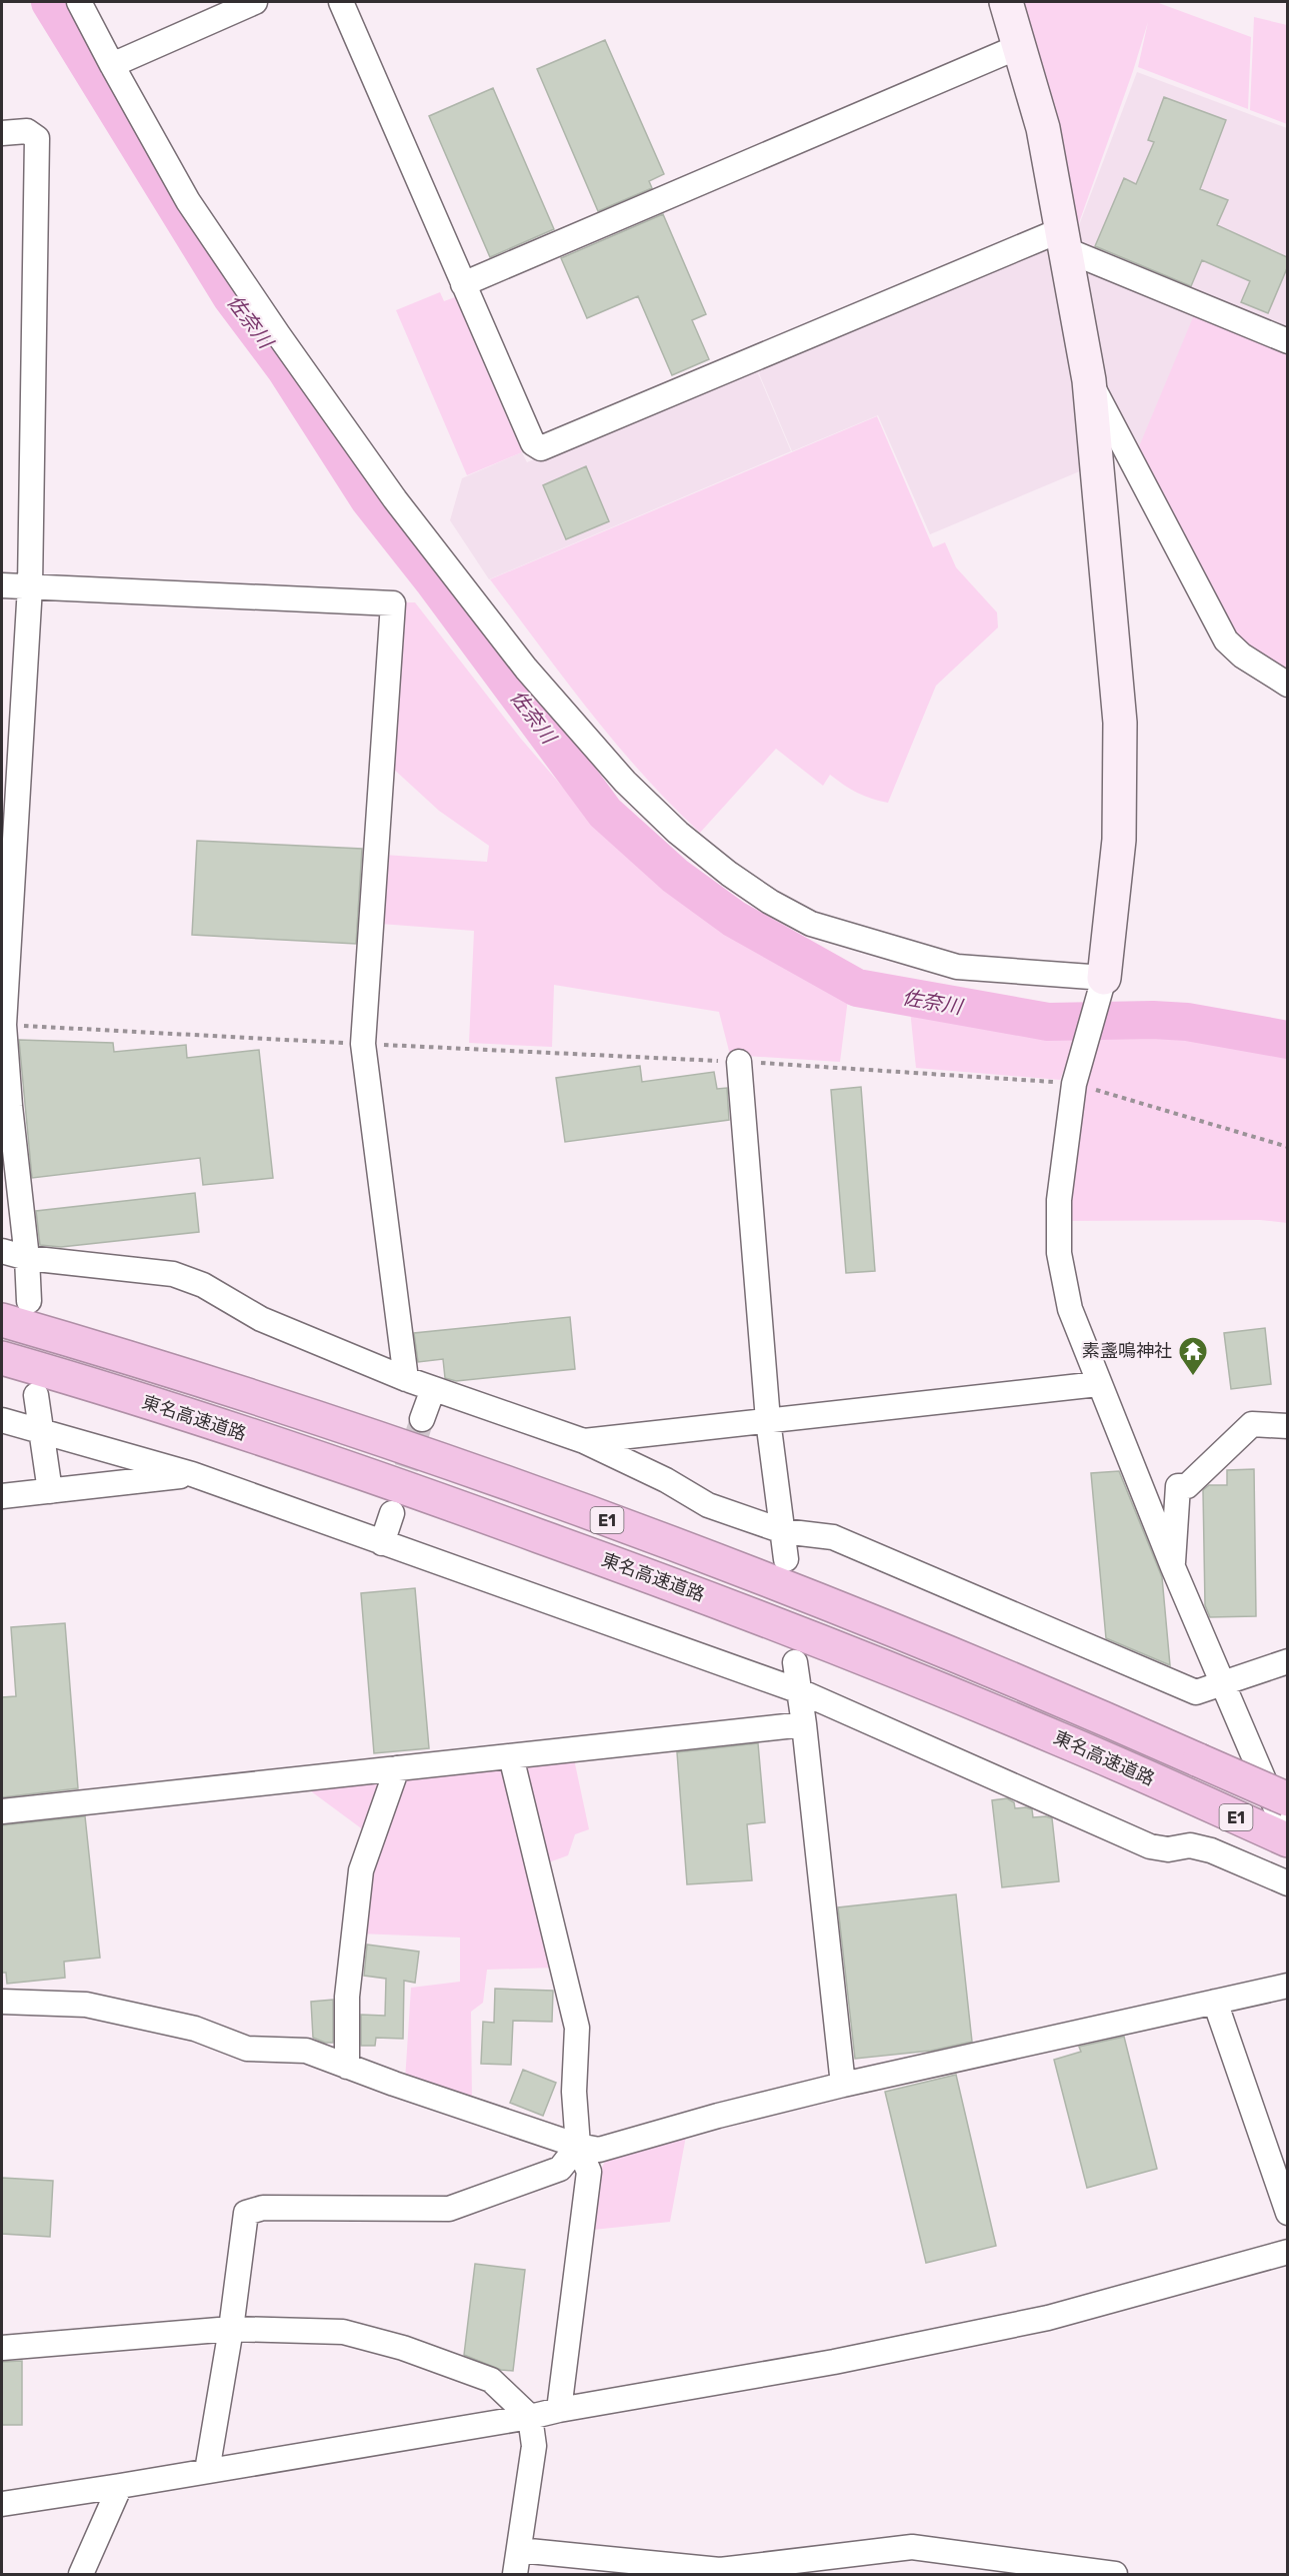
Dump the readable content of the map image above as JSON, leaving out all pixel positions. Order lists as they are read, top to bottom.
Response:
{
  "streets": {
    "highway": ["東名高速道路", "E1"]
  },
  "water": ["佐奈川"],
  "places": {
    "temple": ["素盞鳴神社"]
  }
}
